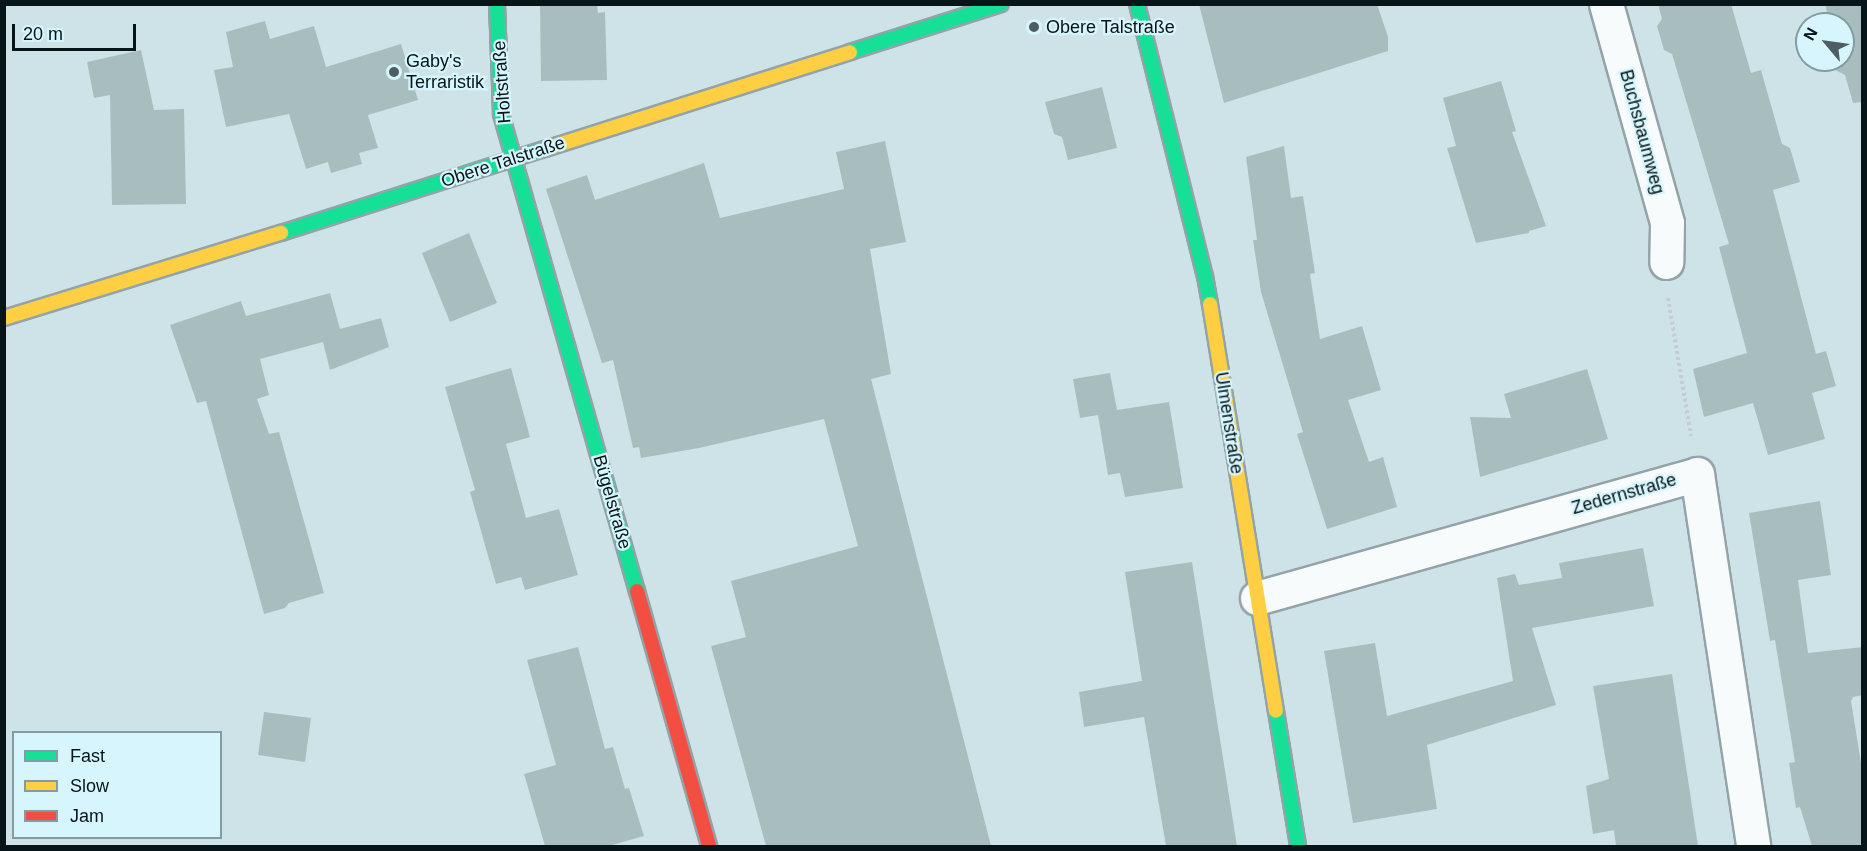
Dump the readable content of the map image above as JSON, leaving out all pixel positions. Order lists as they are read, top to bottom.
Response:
{
  "streets": {
    "street": [
      "Holtstraße",
      "Buchsbaumweg",
      "Obere Talstraße",
      "Ulmenstraße",
      "Zedernstraße",
      "Bügelstraße"
    ]
  },
  "crossings": [
    ["Holtstraße", "Obere Talstraße"],
    ["Holtstraße", "Bügelstraße"],
    ["Obere Talstraße", "Bügelstraße"],
    ["Ulmenstraße", "Zedernstraße"]
  ],
  "places": ["Obere Talstraße", "Gaby's Terraristik"],
  "legend": ["Fast", "Slow", "Jam"],
  "scale_bar": "20 m",
  "north": "top left"
}
